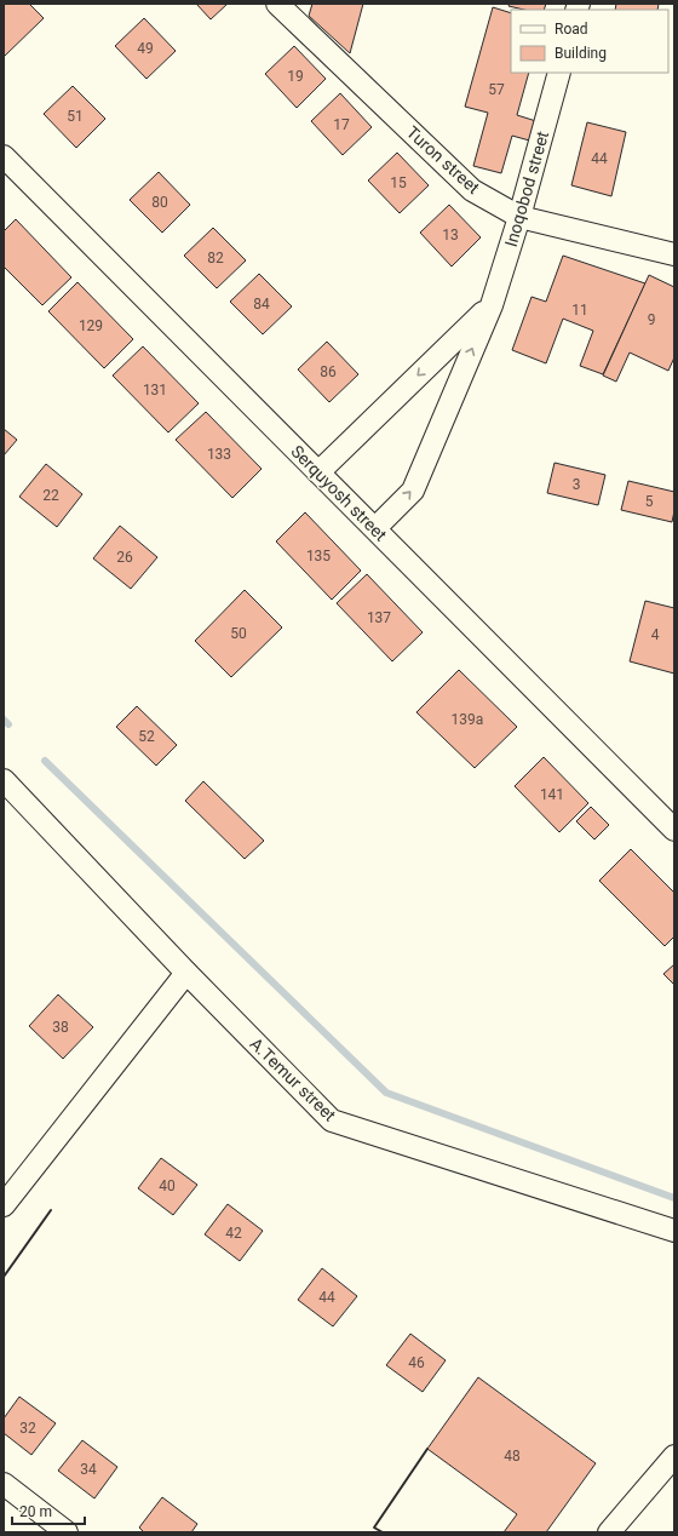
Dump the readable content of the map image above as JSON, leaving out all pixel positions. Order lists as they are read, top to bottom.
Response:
{
  "streets": {
    "street": [
      "Turon street",
      "Inoqobod street",
      "Serquyosh street",
      "A.Temur street"
    ]
  },
  "crossings": [
    ["Turon street", "Inoqobod street"],
    ["Inoqobod street", "Serquyosh street"]
  ],
  "house_numbers": [
    "49",
    "19",
    "57",
    "51",
    "17",
    "44",
    "15",
    "80",
    "13",
    "82",
    "84",
    "11",
    "9",
    "129",
    "86",
    "131",
    "133",
    "3",
    "22",
    "5",
    "135",
    "26",
    "137",
    "50",
    "4",
    "139a",
    "52",
    "141",
    "38",
    "40",
    "42",
    "44",
    "46",
    "32",
    "48",
    "34"
  ],
  "legend": ["Road", "Building"],
  "scale_bar": "20 m"
}
